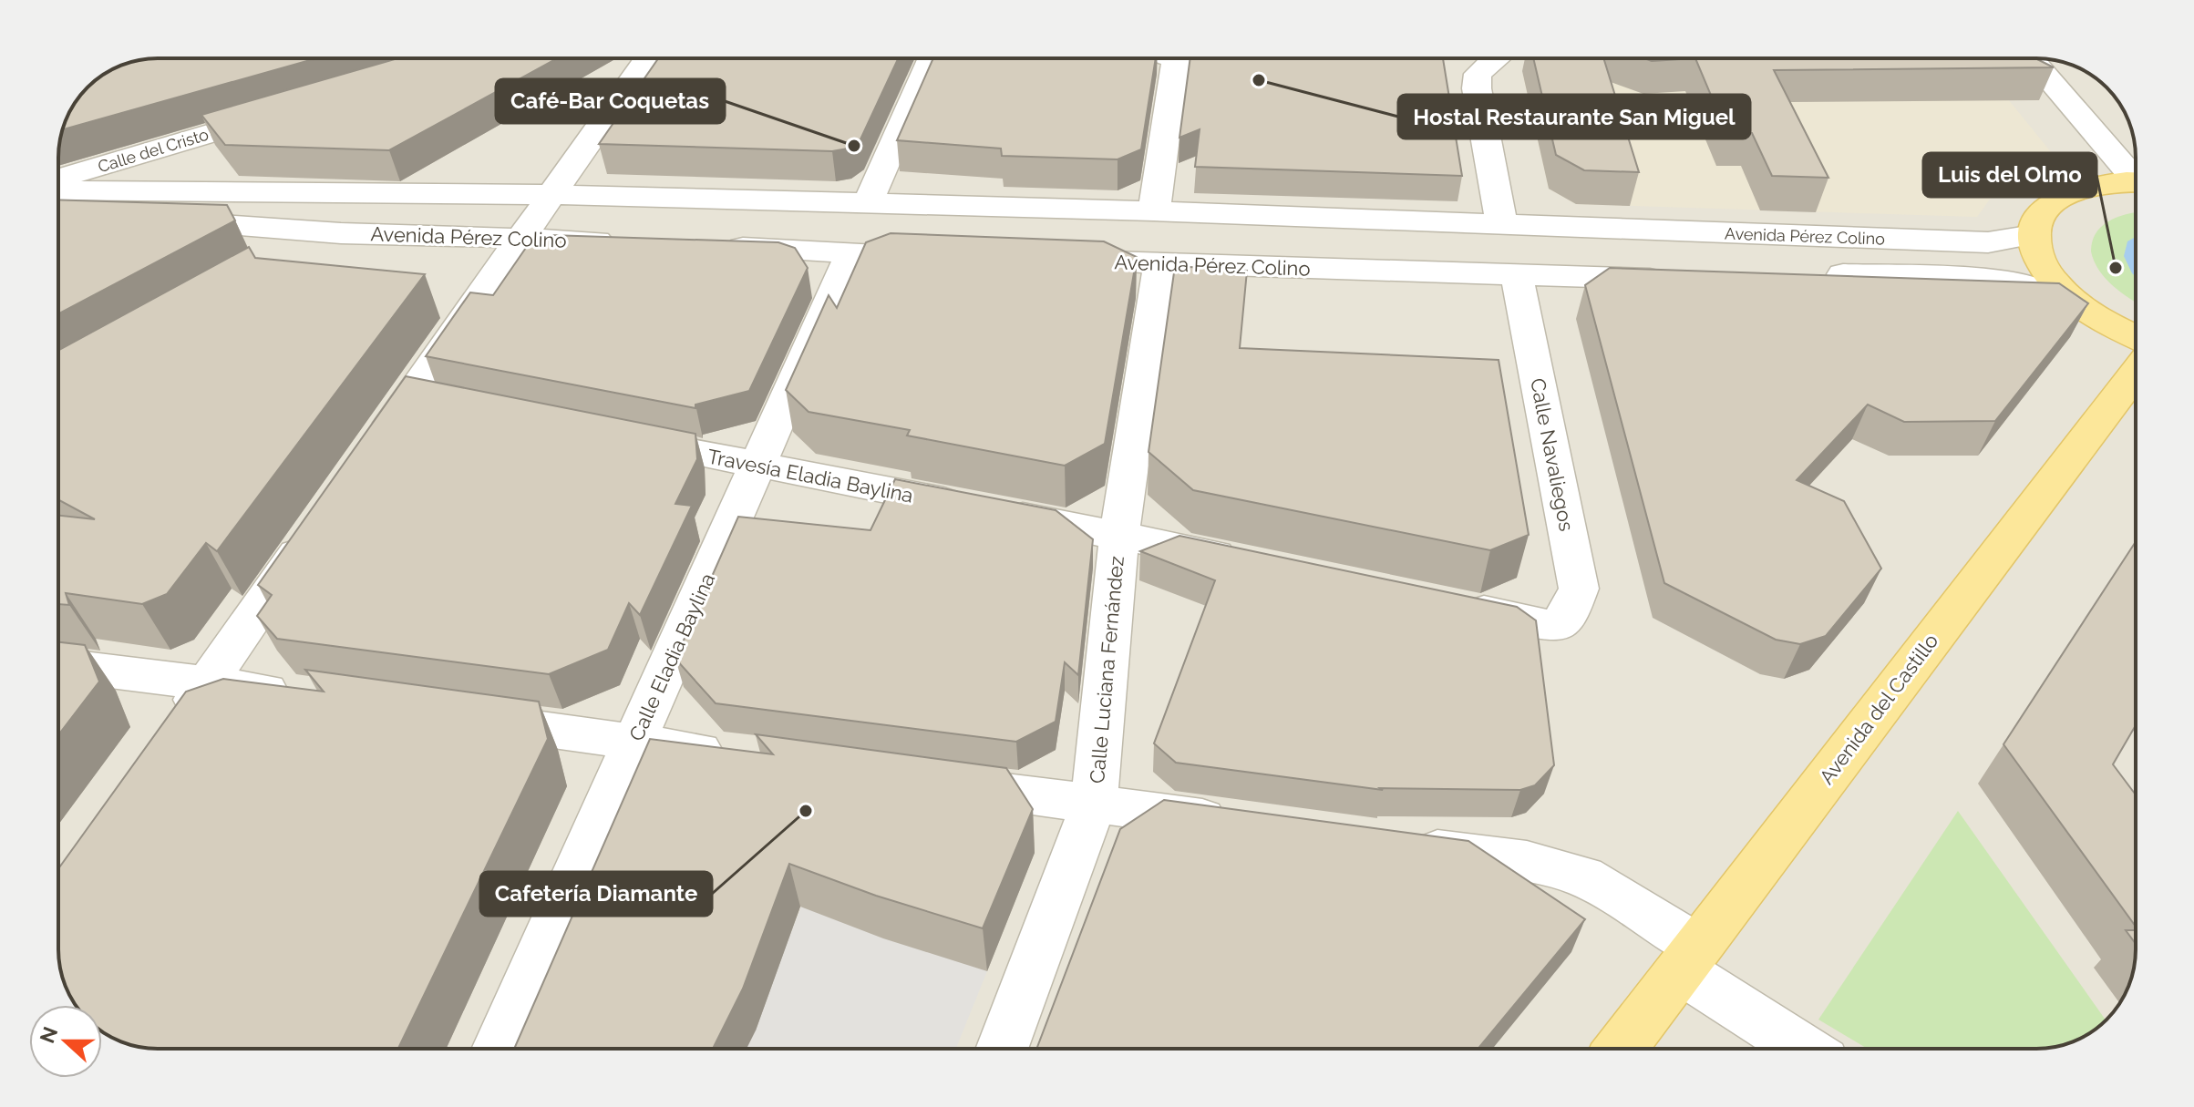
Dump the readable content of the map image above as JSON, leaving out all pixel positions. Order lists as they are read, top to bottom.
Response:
{
  "streets": {
    "main road": ["Avenida del Castillo"],
    "street": [
      "Calle del Cristo",
      "Avenida Pérez Colino",
      "Calle Navaliegos",
      "Travesía Eladia Baylina",
      "Calle Eladia Baylina",
      "Calle Luciana Fernández"
    ]
  },
  "crossings": [
    ["Avenida Pérez Colino", "Calle Navaliegos"],
    ["Avenida Pérez Colino", "Calle Luciana Fernández"],
    ["Travesía Eladia Baylina", "Calle Eladia Baylina"],
    ["Travesía Eladia Baylina", "Calle Luciana Fernández"]
  ],
  "places": [
    "Hostal Restaurante San Miguel",
    "Café-Bar Coquetas",
    "Luis del Olmo",
    "Cafetería Diamante"
  ],
  "north": "left"
}
